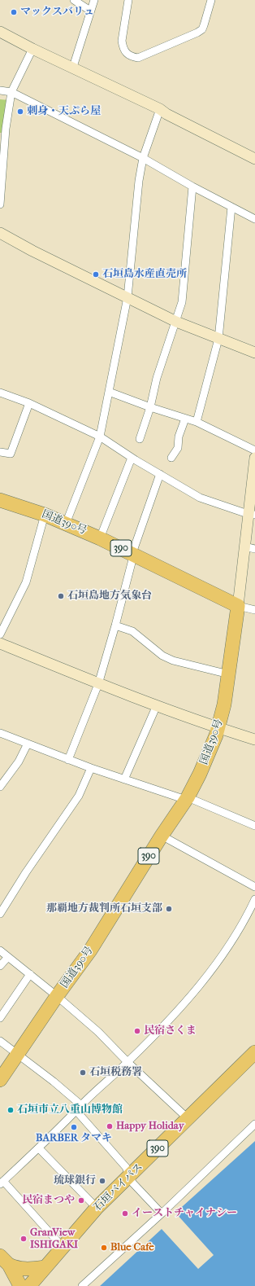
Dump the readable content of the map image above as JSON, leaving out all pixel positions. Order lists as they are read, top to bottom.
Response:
{
  "streets": {
    "highway": ["国道390号", "390", "石垣バイパス"]
  },
  "places": [
    "マックスバリュ",
    "刺身・天ぷら屋",
    "石垣島水産直売所",
    "石垣島地方気象台",
    "那覇地方裁判所石垣支部",
    "民宿さくま",
    "石垣税務署",
    "石垣市立八重山博物館",
    "Happy Holiday",
    "BARBER タマキ",
    "琉球銀行",
    "民宿まつや",
    "イーストチャイナシー",
    "GranView ISHIGAKI",
    "Blue Cafe"
  ]
}
